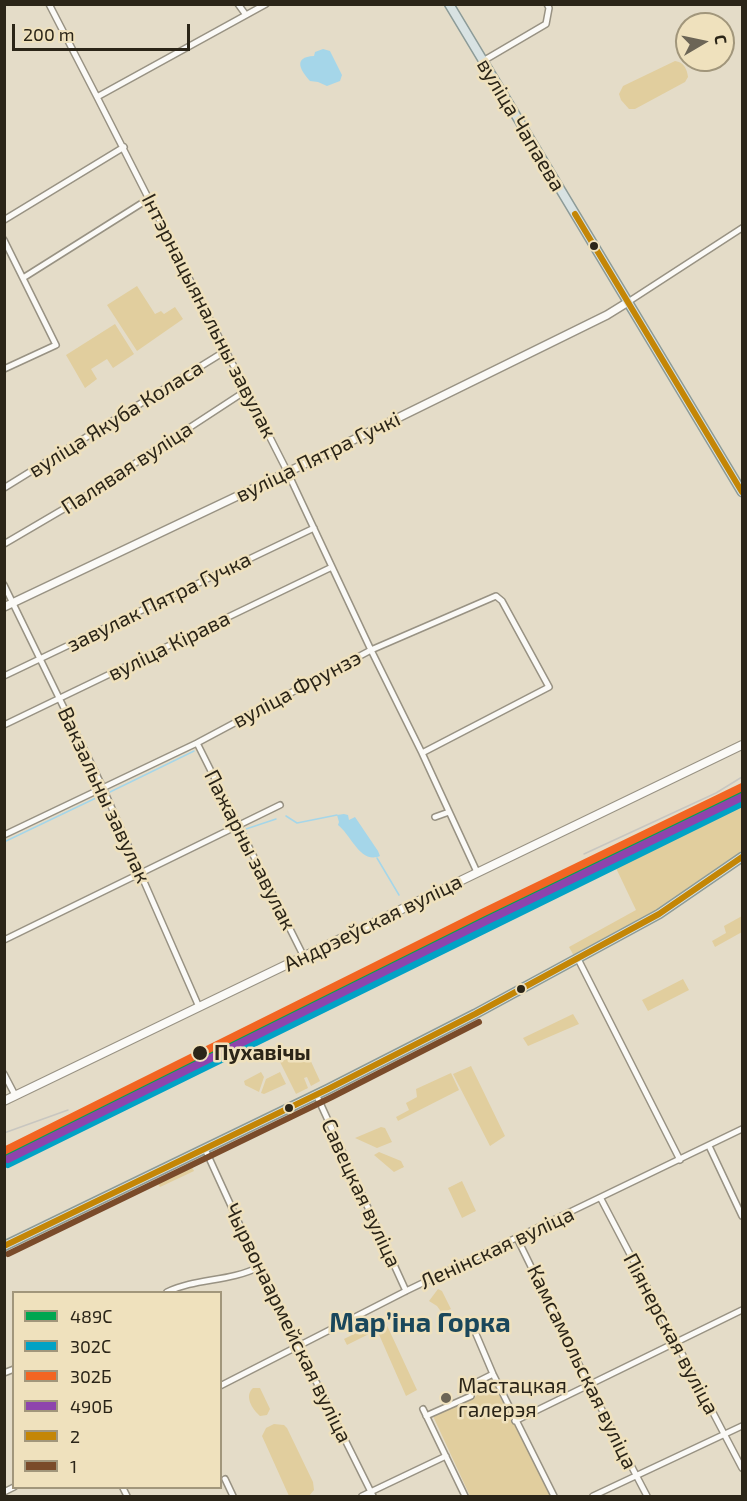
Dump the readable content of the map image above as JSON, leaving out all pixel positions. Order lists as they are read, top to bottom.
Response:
{
  "streets": {
    "main road": ["вуліца Чапаева", "Андрэеўская вуліца"],
    "street": [
      "Інтэрнацыянальны завулак",
      "вуліца Якуба Коласа",
      "вуліца Пятра Гучкі",
      "Палявая вуліца",
      "завулак Пятра Гучка",
      "вуліца Кірава",
      "вуліца Фрунзэ",
      "Вакзальны завулак",
      "Пажарны завулак",
      "Савецкая вуліца",
      "Ленінская вуліца",
      "Чырвонаармейская вуліца",
      "Піянерская вуліца",
      "Камсамольская вуліца"
    ]
  },
  "crossings": [
    ["вуліца Чапаева", "вуліца Пятра Гучкі"],
    ["Інтэрнацыянальны завулак", "вуліца Якуба Коласа"],
    ["Інтэрнацыянальны завулак", "вуліца Пятра Гучкі"],
    ["Інтэрнацыянальны завулак", "Палявая вуліца"],
    ["Інтэрнацыянальны завулак", "завулак Пятра Гучка"],
    ["Інтэрнацыянальны завулак", "вуліца Кірава"],
    ["Інтэрнацыянальны завулак", "вуліца Фрунзэ"],
    ["Інтэрнацыянальны завулак", "Андрэеўская вуліца"],
    ["вуліца Пятра Гучкі", "Вакзальны завулак"],
    ["завулак Пятра Гучка", "Вакзальны завулак"],
    ["вуліца Кірава", "Вакзальны завулак"],
    ["вуліца Фрунзэ", "Вакзальны завулак"],
    ["вуліца Фрунзэ", "Пажарны завулак"],
    ["Вакзальны завулак", "Андрэеўская вуліца"],
    ["Пажарны завулак", "Андрэеўская вуліца"],
    ["Савецкая вуліца", "Ленінская вуліца"],
    ["Ленінская вуліца", "Чырвонаармейская вуліца"],
    ["Ленінская вуліца", "Піянерская вуліца"],
    ["Ленінская вуліца", "Камсамольская вуліца"]
  ],
  "districts": ["Марʼіна Горка"],
  "places": ["Пухавічы", "Мастацкая галерэя"],
  "lines": [
    "transit line 2",
    "transit line 302Б",
    "transit line 489С",
    "transit line 490Б",
    "transit line 302С",
    "transit line 1"
  ],
  "legend": [
    "489С",
    "302С",
    "302Б",
    "490Б",
    "2",
    "1"
  ],
  "scale_bar": "200 m",
  "north": "right"
}
